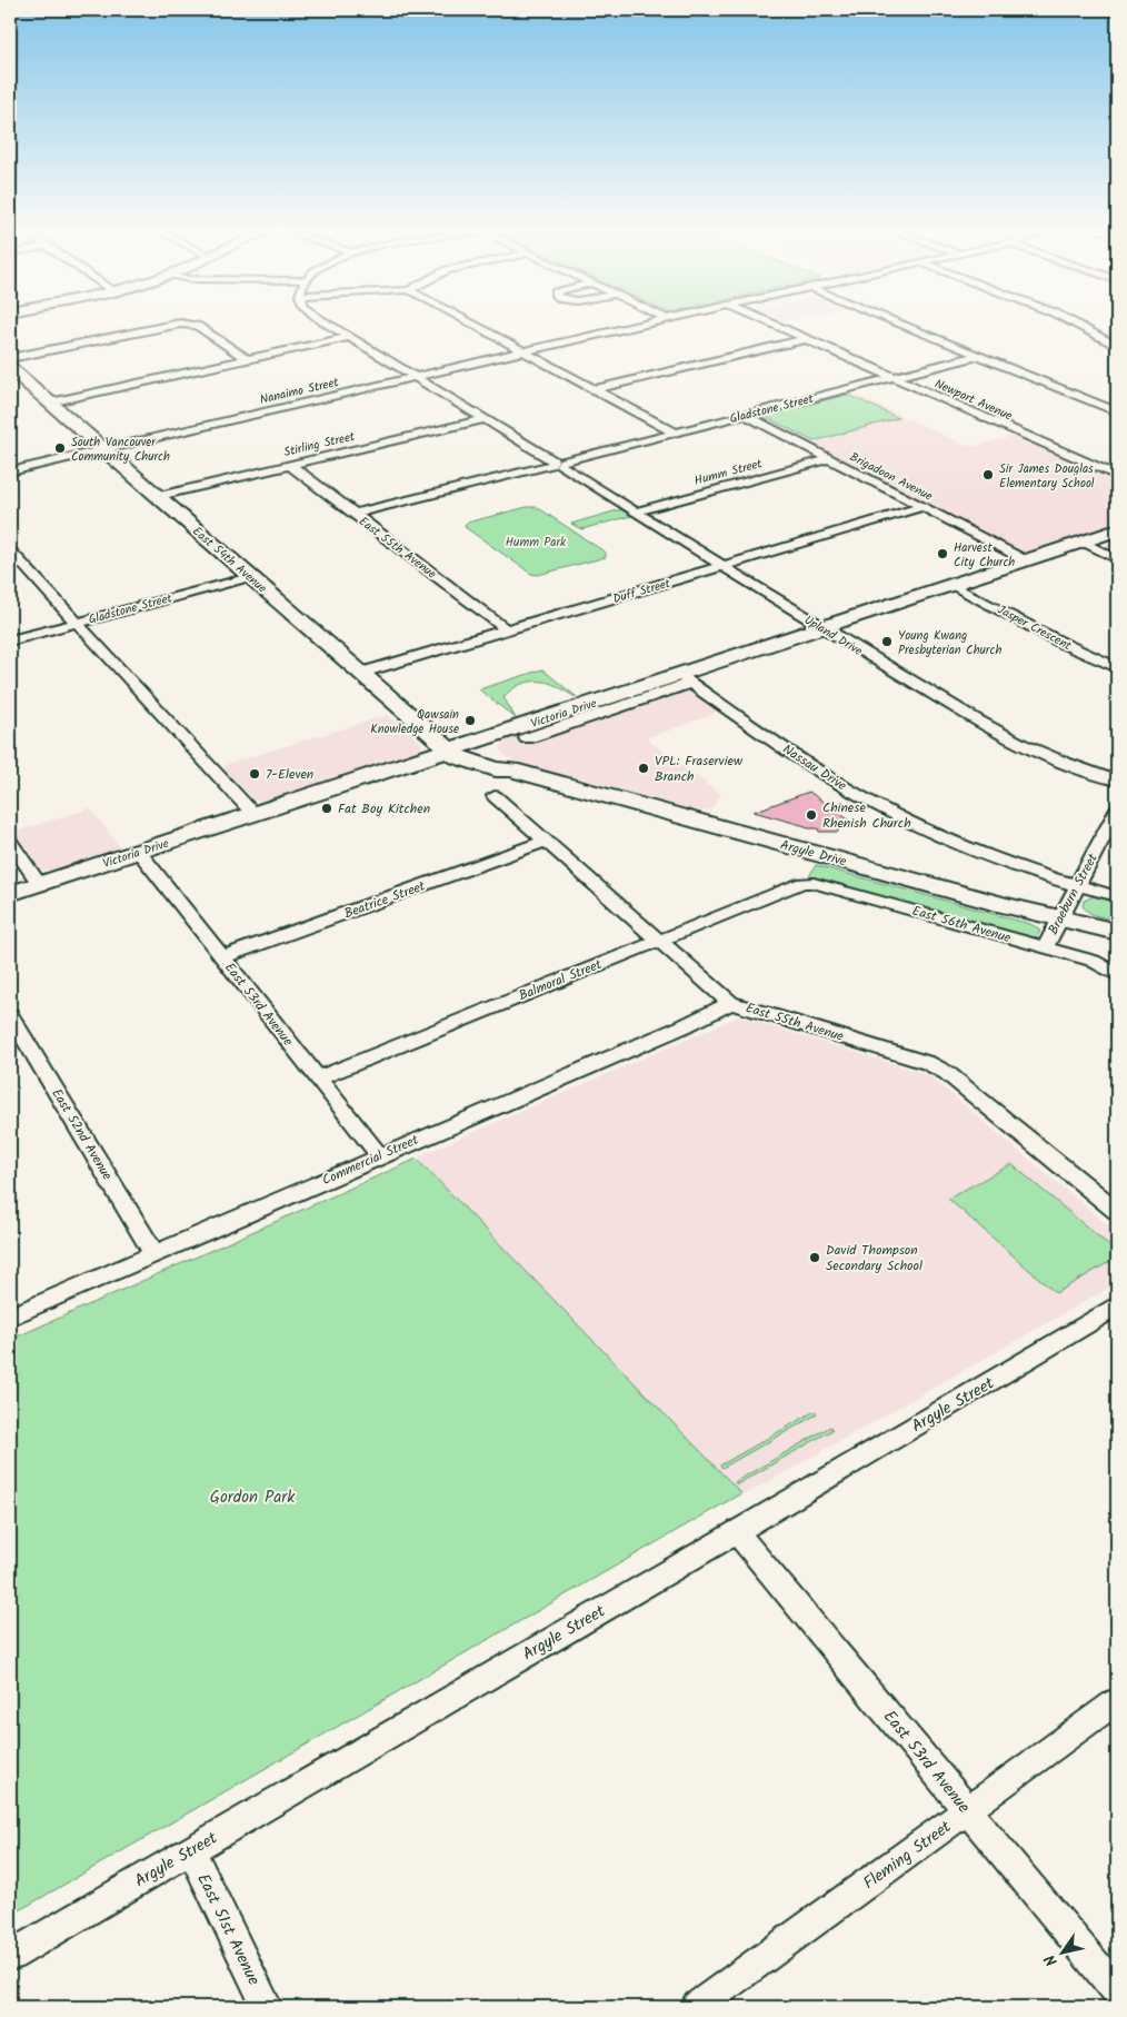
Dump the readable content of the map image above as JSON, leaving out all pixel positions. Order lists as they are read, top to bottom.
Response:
{
  "streets": {
    "street": [
      "Nanaimo Street",
      "Newport Avenue",
      "Gladstone Street",
      "Stirling Street",
      "Humm Street",
      "Brigadoon Avenue",
      "East 55th Avenue",
      "East 54th Avenue",
      "Duff Street",
      "Jasper Crescent",
      "Upland Drive",
      "Victoria Drive",
      "Nassau Drive",
      "Argyle Drive",
      "Braeburn Street",
      "Beatrice Street",
      "East 56th Avenue",
      "Balmoral Street",
      "East 53rd Avenue",
      "East 52nd Avenue",
      "Commercial Street",
      "Argyle Street",
      "Fleming Street",
      "East 51st Avenue"
    ]
  },
  "crossings": [
    ["Nanaimo Street", "East 54th Avenue"],
    ["Nanaimo Street", "Upland Drive"],
    ["Newport Avenue", "Gladstone Street"],
    ["Gladstone Street", "Brigadoon Avenue"],
    ["Gladstone Street", "East 55th Avenue"],
    ["Gladstone Street", "East 54th Avenue"],
    ["Gladstone Street", "Upland Drive"],
    ["Stirling Street", "East 55th Avenue"],
    ["Stirling Street", "East 54th Avenue"],
    ["Stirling Street", "Upland Drive"],
    ["Humm Street", "Brigadoon Avenue"],
    ["Humm Street", "Upland Drive"],
    ["Brigadoon Avenue", "Duff Street"],
    ["Brigadoon Avenue", "Victoria Drive"],
    ["East 55th Avenue", "Duff Street"],
    ["East 55th Avenue", "Beatrice Street"],
    ["East 55th Avenue", "Balmoral Street"],
    ["East 55th Avenue", "Commercial Street"],
    ["East 54th Avenue", "Duff Street"],
    ["East 54th Avenue", "Victoria Drive"],
    ["East 54th Avenue", "Argyle Drive"],
    ["Duff Street", "Upland Drive"],
    ["Jasper Crescent", "Victoria Drive"],
    ["Upland Drive", "Victoria Drive"],
    ["Victoria Drive", "Nassau Drive"],
    ["Victoria Drive", "Argyle Drive"],
    ["Victoria Drive", "East 53rd Avenue"],
    ["Nassau Drive", "Braeburn Street"],
    ["Argyle Drive", "Braeburn Street"],
    ["Braeburn Street", "East 56th Avenue"],
    ["Beatrice Street", "East 53rd Avenue"],
    ["East 56th Avenue", "Balmoral Street"],
    ["Balmoral Street", "East 53rd Avenue"],
    ["East 53rd Avenue", "Commercial Street"],
    ["East 53rd Avenue", "Argyle Street"],
    ["East 53rd Avenue", "Fleming Street"],
    ["East 52nd Avenue", "Commercial Street"],
    ["Argyle Street", "East 51st Avenue"]
  ],
  "parks": ["Humm Park", "Gordon Park"],
  "places": [
    "South Vancouver Community Church",
    "Sir James Douglas Elementary School",
    "Harvest City Church",
    "Young Kwang Presbyterian Church",
    "Qawsain Knowledge House",
    "VPL: Fraserview Branch",
    "7-Eleven",
    "Fat Boy Kitchen",
    "Chinese Rhenish Church",
    "David Thompson Secondary School"
  ],
  "north": "bottom left"
}
